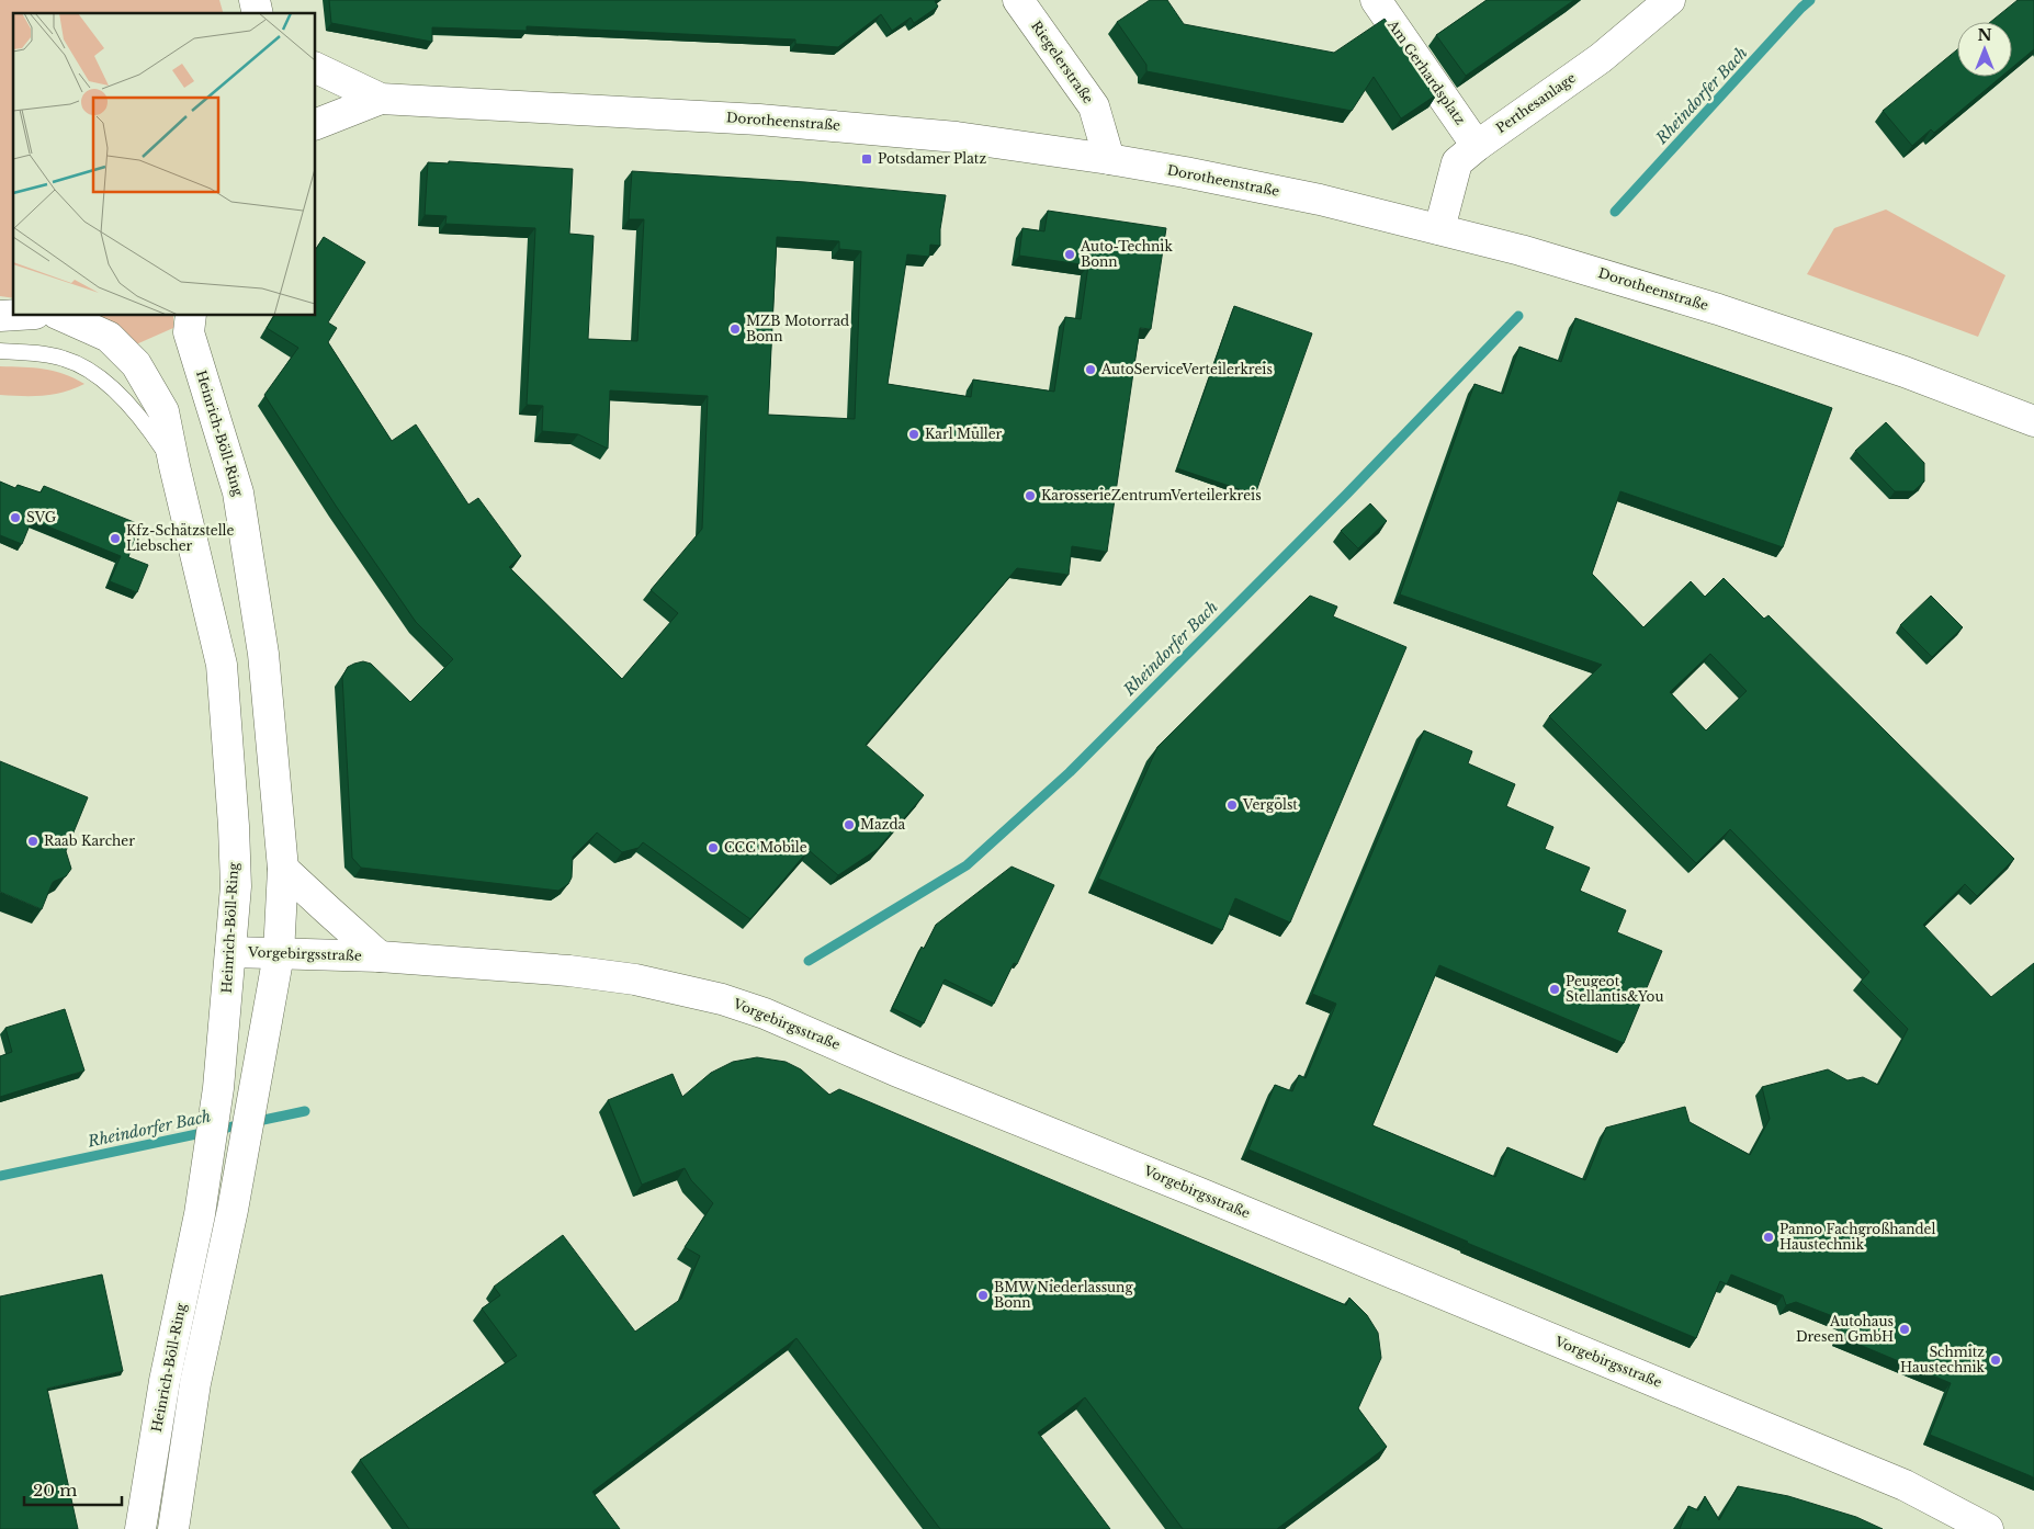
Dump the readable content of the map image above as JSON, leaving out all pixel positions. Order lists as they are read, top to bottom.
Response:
{
  "streets": {
    "street": [
      "Riegelerstraße",
      "Am Gerhardsplatz",
      "Perthesanlage",
      "Dorotheenstraße",
      "Heinrich-Böll-Ring",
      "Vorgebirgsstraße"
    ]
  },
  "crossings": [
    ["Riegelerstraße", "Dorotheenstraße"],
    ["Am Gerhardsplatz", "Perthesanlage"],
    ["Perthesanlage", "Dorotheenstraße"],
    ["Heinrich-Böll-Ring", "Vorgebirgsstraße"]
  ],
  "water": ["Rheindorfer Bach"],
  "places": {
    "transit": ["Potsdamer Platz"],
    "other": [
      "Auto-Technik Bonn",
      "MZB Motorrad Bonn",
      "AutoServiceVerteilerkreis",
      "Karl Müller",
      "KarosserieZentrumVerteilerkreis",
      "SVG",
      "Kfz-Schätzstelle Liebscher",
      "Vergölst",
      "Mazda",
      "Raab Karcher",
      "CCC Mobile",
      "Peugeot Stellantis&You",
      "Panno Fachgroßhandel Haustechnik",
      "BMW Niederlassung Bonn",
      "Autohaus Dresen GmbH",
      "Schmitz Haustechnik"
    ]
  },
  "scale_bar": "20 m",
  "north": "top"
}
